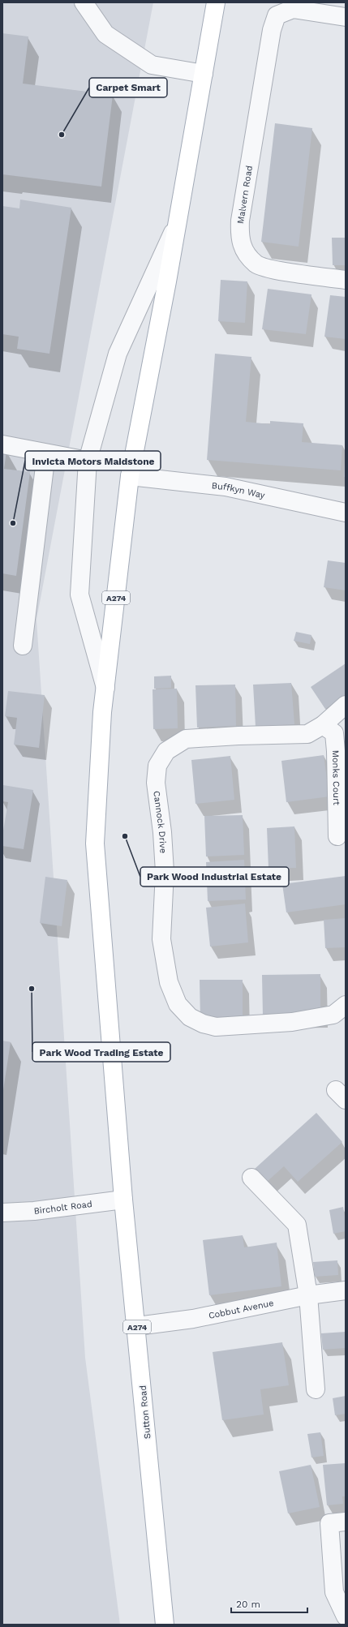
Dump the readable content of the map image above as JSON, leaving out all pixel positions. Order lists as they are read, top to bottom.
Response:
{
  "streets": {
    "main road": ["A274", "Sutton Road"],
    "street": [
      "Malvern Road",
      "Buffkyn Way",
      "Monks Court",
      "Cannock Drive",
      "Bircholt Road",
      "Cobbut Avenue"
    ]
  },
  "crossings": [
    ["Buffkyn Way", "A274"],
    ["A274", "Bircholt Road"],
    ["A274", "Sutton Road"],
    ["Monks Court", "Cannock Drive"],
    ["Bircholt Road", "Sutton Road"],
    ["Cobbut Avenue", "Sutton Road"]
  ],
  "places": [
    "Carpet Smart",
    "Invicta Motors Maidstone",
    "Park Wood Industrial Estate",
    "Park Wood Trading Estate"
  ],
  "scale_bar": "20 m"
}
